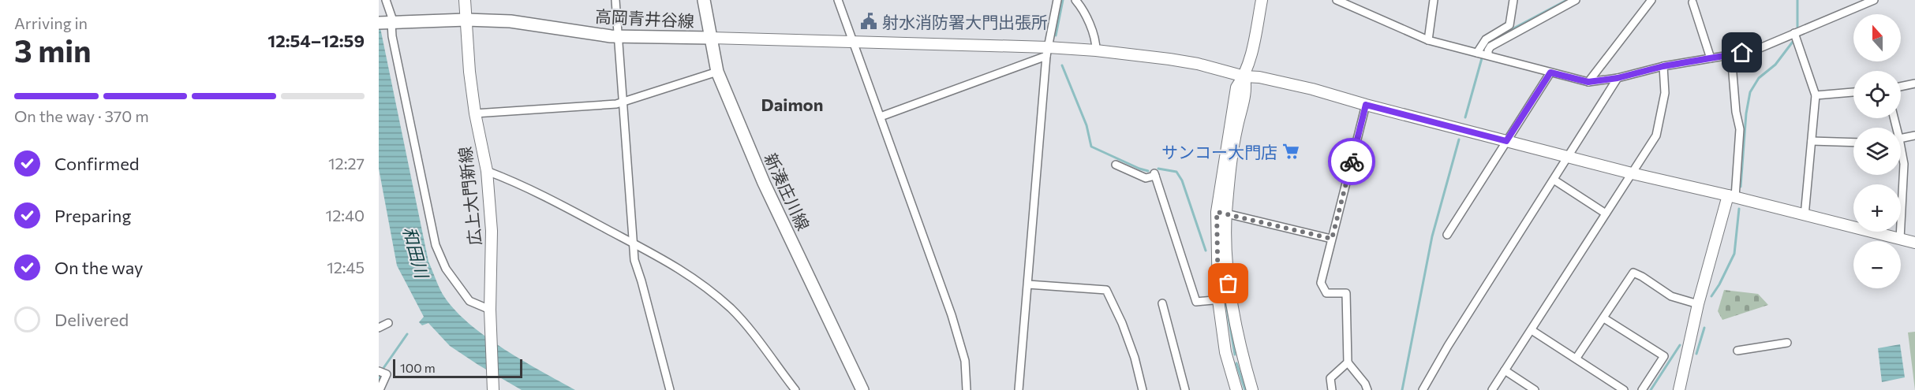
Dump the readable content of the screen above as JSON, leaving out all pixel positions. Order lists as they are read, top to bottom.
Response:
{
  "streets": {
    "main road": ["高岡青井谷線", "新湊庄川線"],
    "street": ["広上大門新線"]
  },
  "crossings": [
    ["高岡青井谷線", "新湊庄川線"],
    ["高岡青井谷線", "広上大門新線"]
  ],
  "districts": ["Daimon"],
  "water": ["和田川"],
  "places": {
    "public building": ["射水消防署大門出張所"],
    "supermarket": ["サンコー大門店"]
  },
  "scale_bar": "100 m",
  "north": "top",
  "page": {
    "heading": ["3 min", "Arriving in", "12:54–12:59"],
    "map_buttons": ["+", "−"],
    "bar": "On the way · 370 m",
    "list": [
      ["Confirmed", "12:27"],
      ["Preparing", "12:40"],
      ["On the way", "12:45"],
      "Delivered"
    ],
    "scale": "100 m"
  }
}
